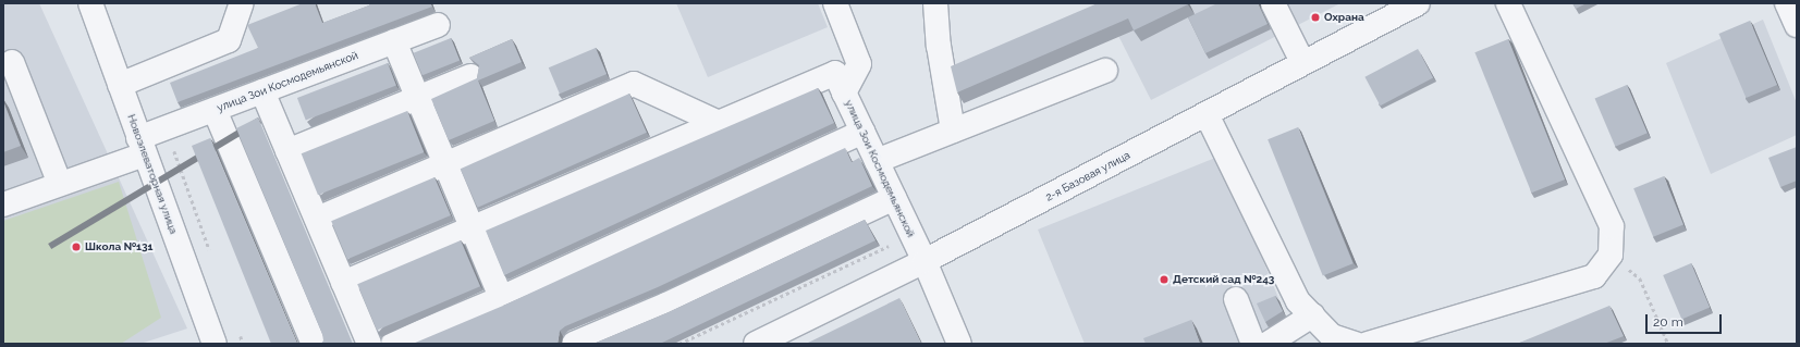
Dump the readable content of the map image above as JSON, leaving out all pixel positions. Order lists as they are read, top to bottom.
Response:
{
  "streets": {
    "street": ["улица Зои Космодемьянской", "Новоэлеваторная улица", "2-я Базовая улица"]
  },
  "crossings": [
    ["улица Зои Космодемьянской", "Новоэлеваторная улица"],
    ["улица Зои Космодемьянской", "2-я Базовая улица"]
  ],
  "places": ["Охрана", "Школа №131", "Детский сад №243"],
  "scale_bar": "20 m"
}
